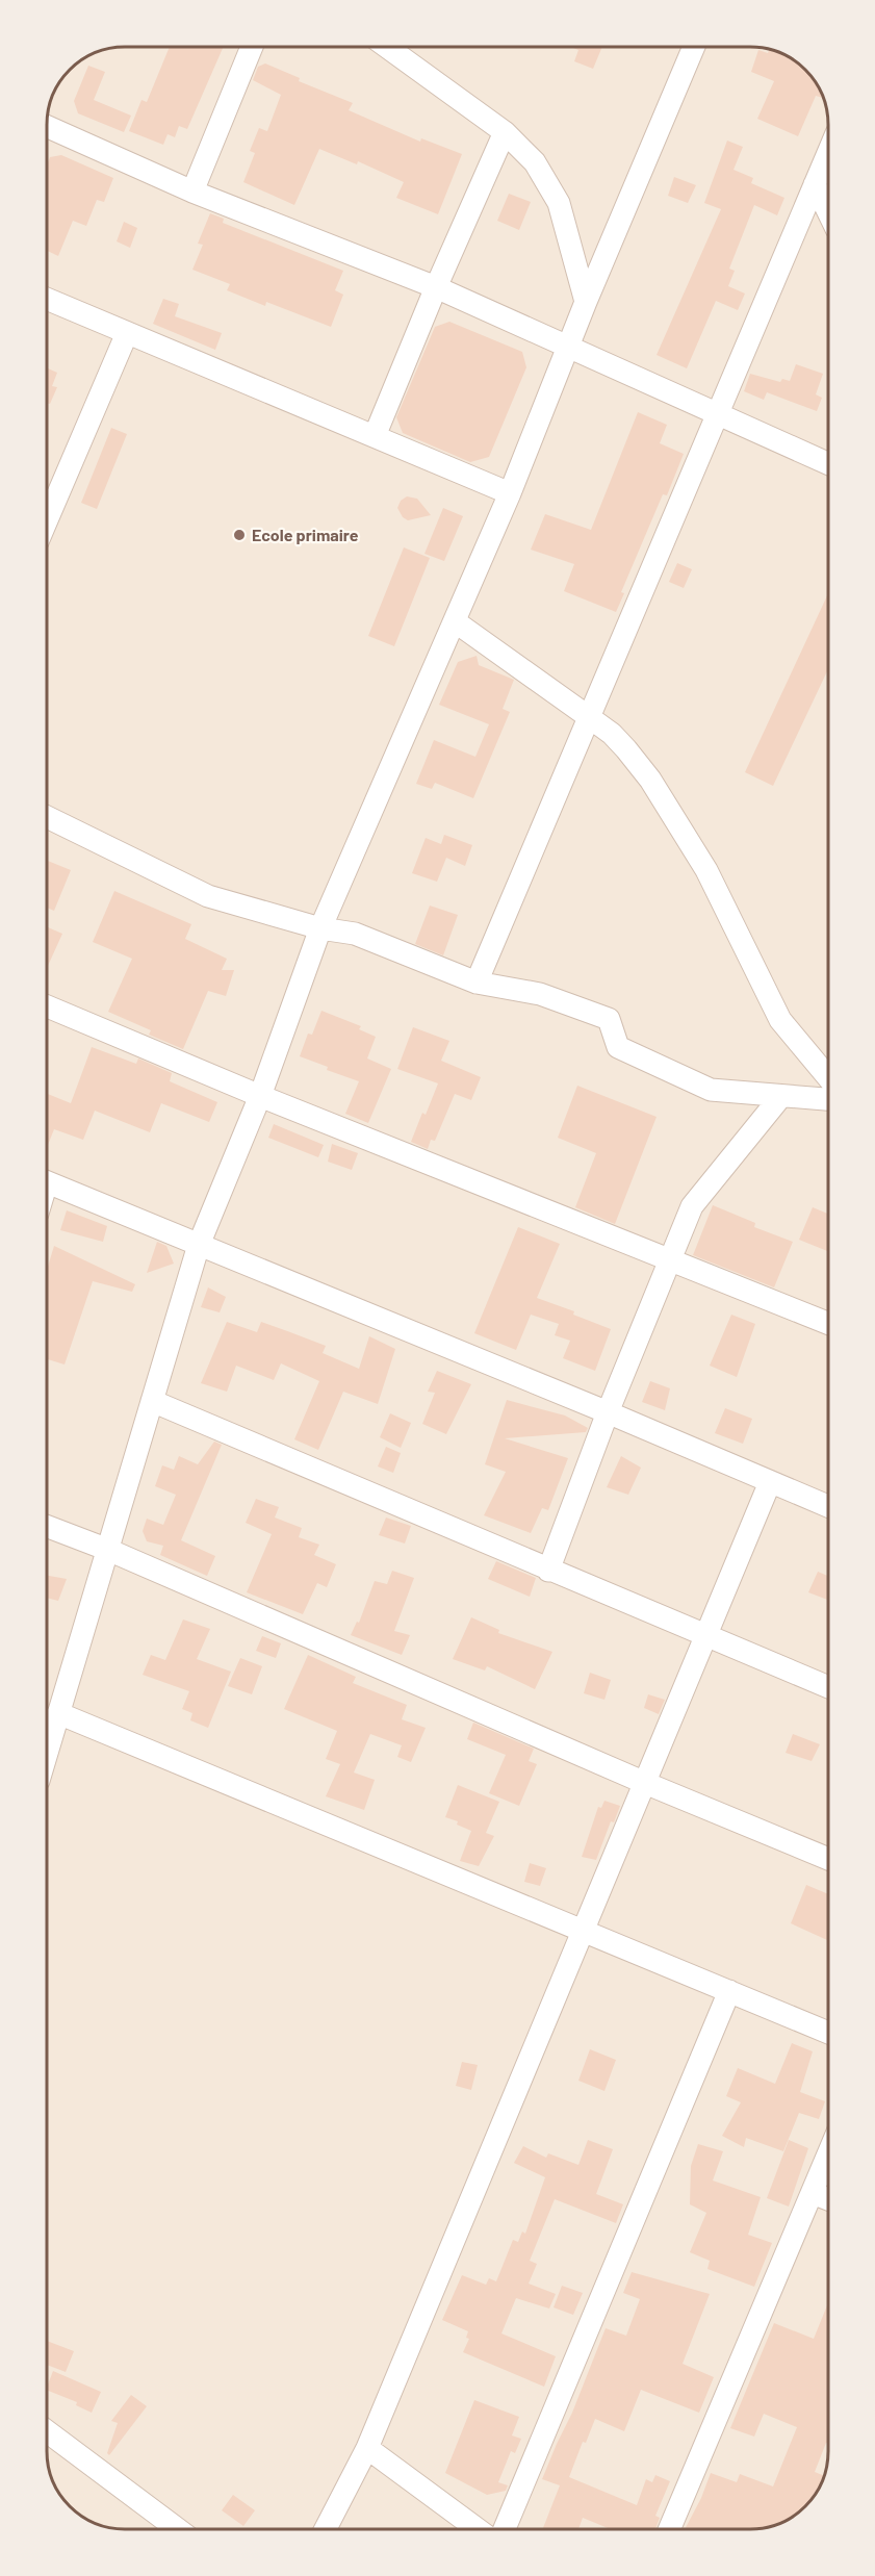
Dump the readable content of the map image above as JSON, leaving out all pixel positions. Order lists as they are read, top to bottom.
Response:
{
  "places": ["Ecole primaire"]
}
